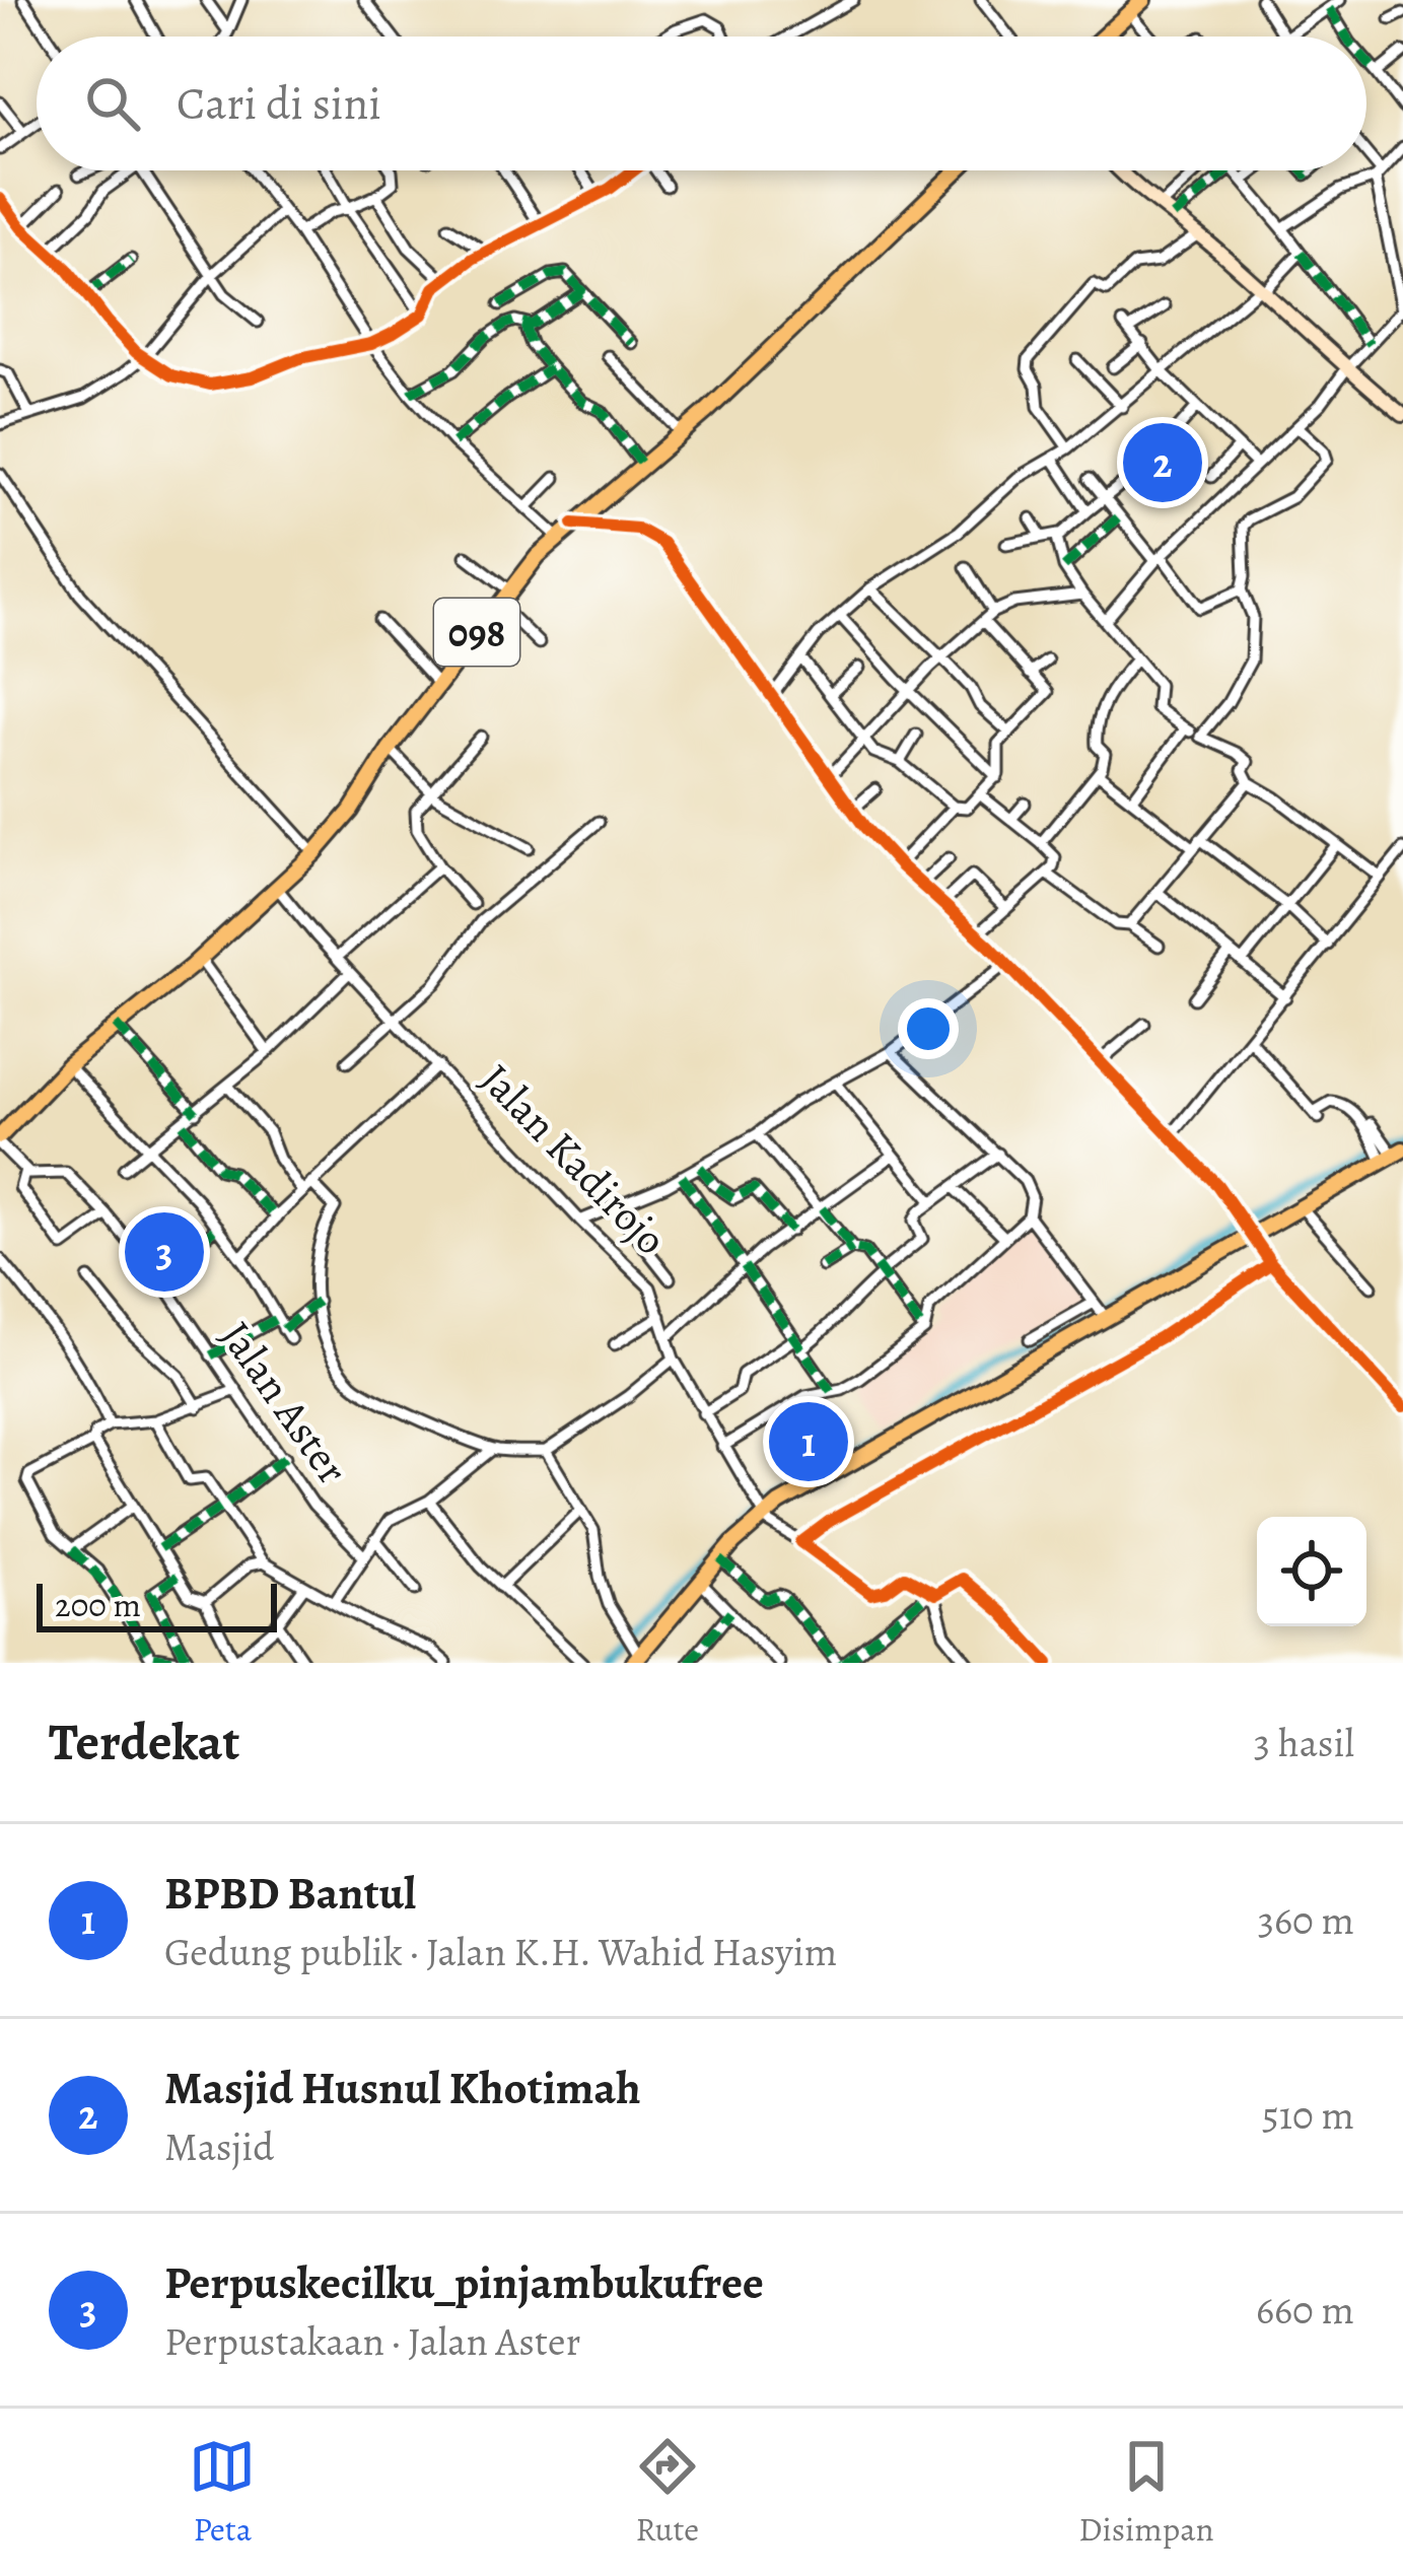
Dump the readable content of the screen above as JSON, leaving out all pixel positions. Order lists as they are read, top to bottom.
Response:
{
  "streets": {
    "main road": ["098"],
    "street": ["Jalan Kadirojo", "Jalan Aster"]
  },
  "crossings": [
    ["098", "Jalan Kadirojo"],
    ["098", "Jalan Aster"]
  ],
  "scale_bar": "200 m",
  "page": {
    "search": "Cari di sini",
    "pins": ["2", "3", "1"],
    "scale": "200 m",
    "heading": ["Terdekat", "3 hasil"],
    "list": [
      {
        "mark": "1",
        "name": "BPBD Bantul",
        "note": "Gedung publik · Jalan K.H. Wahid Hasyim",
        "value": "360 m"
      },
      {
        "mark": "2",
        "name": "Masjid Husnul Khotimah",
        "note": "Masjid",
        "value": "510 m"
      },
      {
        "mark": "3",
        "name": "Perpuskecilku_pinjambukufree",
        "note": "Perpustakaan · Jalan Aster",
        "value": "660 m"
      }
    ],
    "nav": ["Peta", "Rute", "Disimpan"]
  }
}
